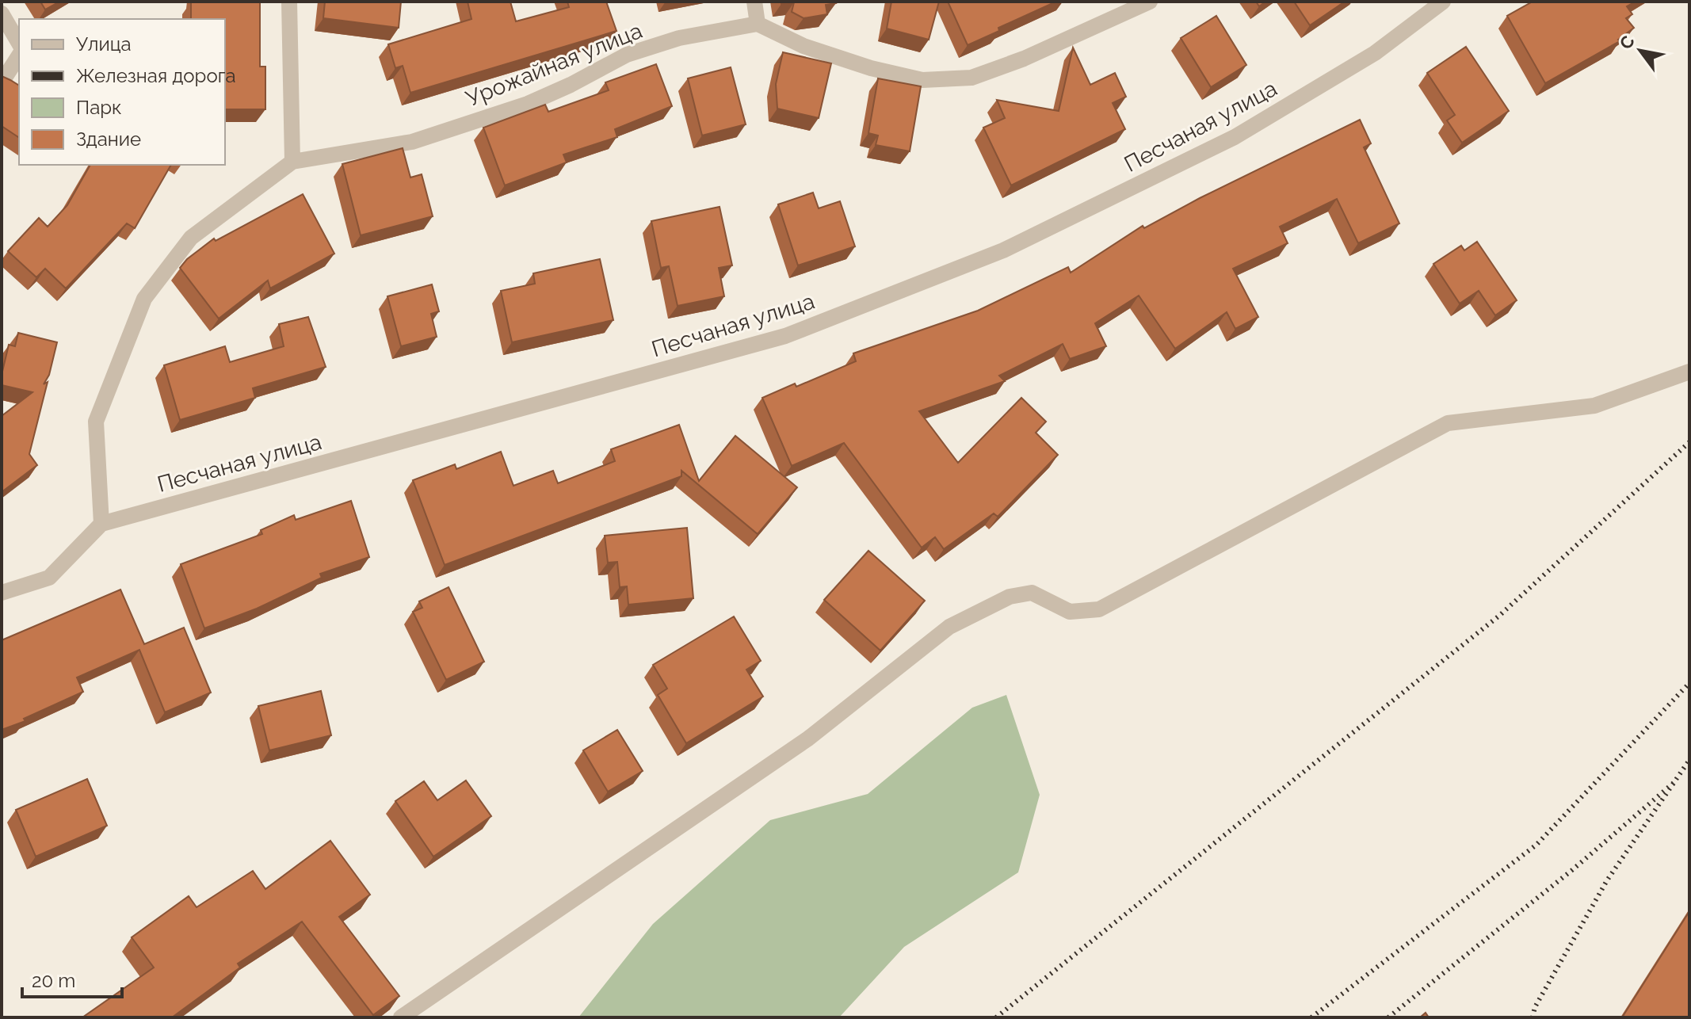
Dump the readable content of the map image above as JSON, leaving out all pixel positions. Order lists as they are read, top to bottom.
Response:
{
  "streets": {
    "street": ["Урожайная улица", "Песчаная улица"]
  },
  "legend": [
    "Улица",
    "Железная дорога",
    "Парк",
    "Здание"
  ],
  "scale_bar": "20 m",
  "north": "top left"
}
